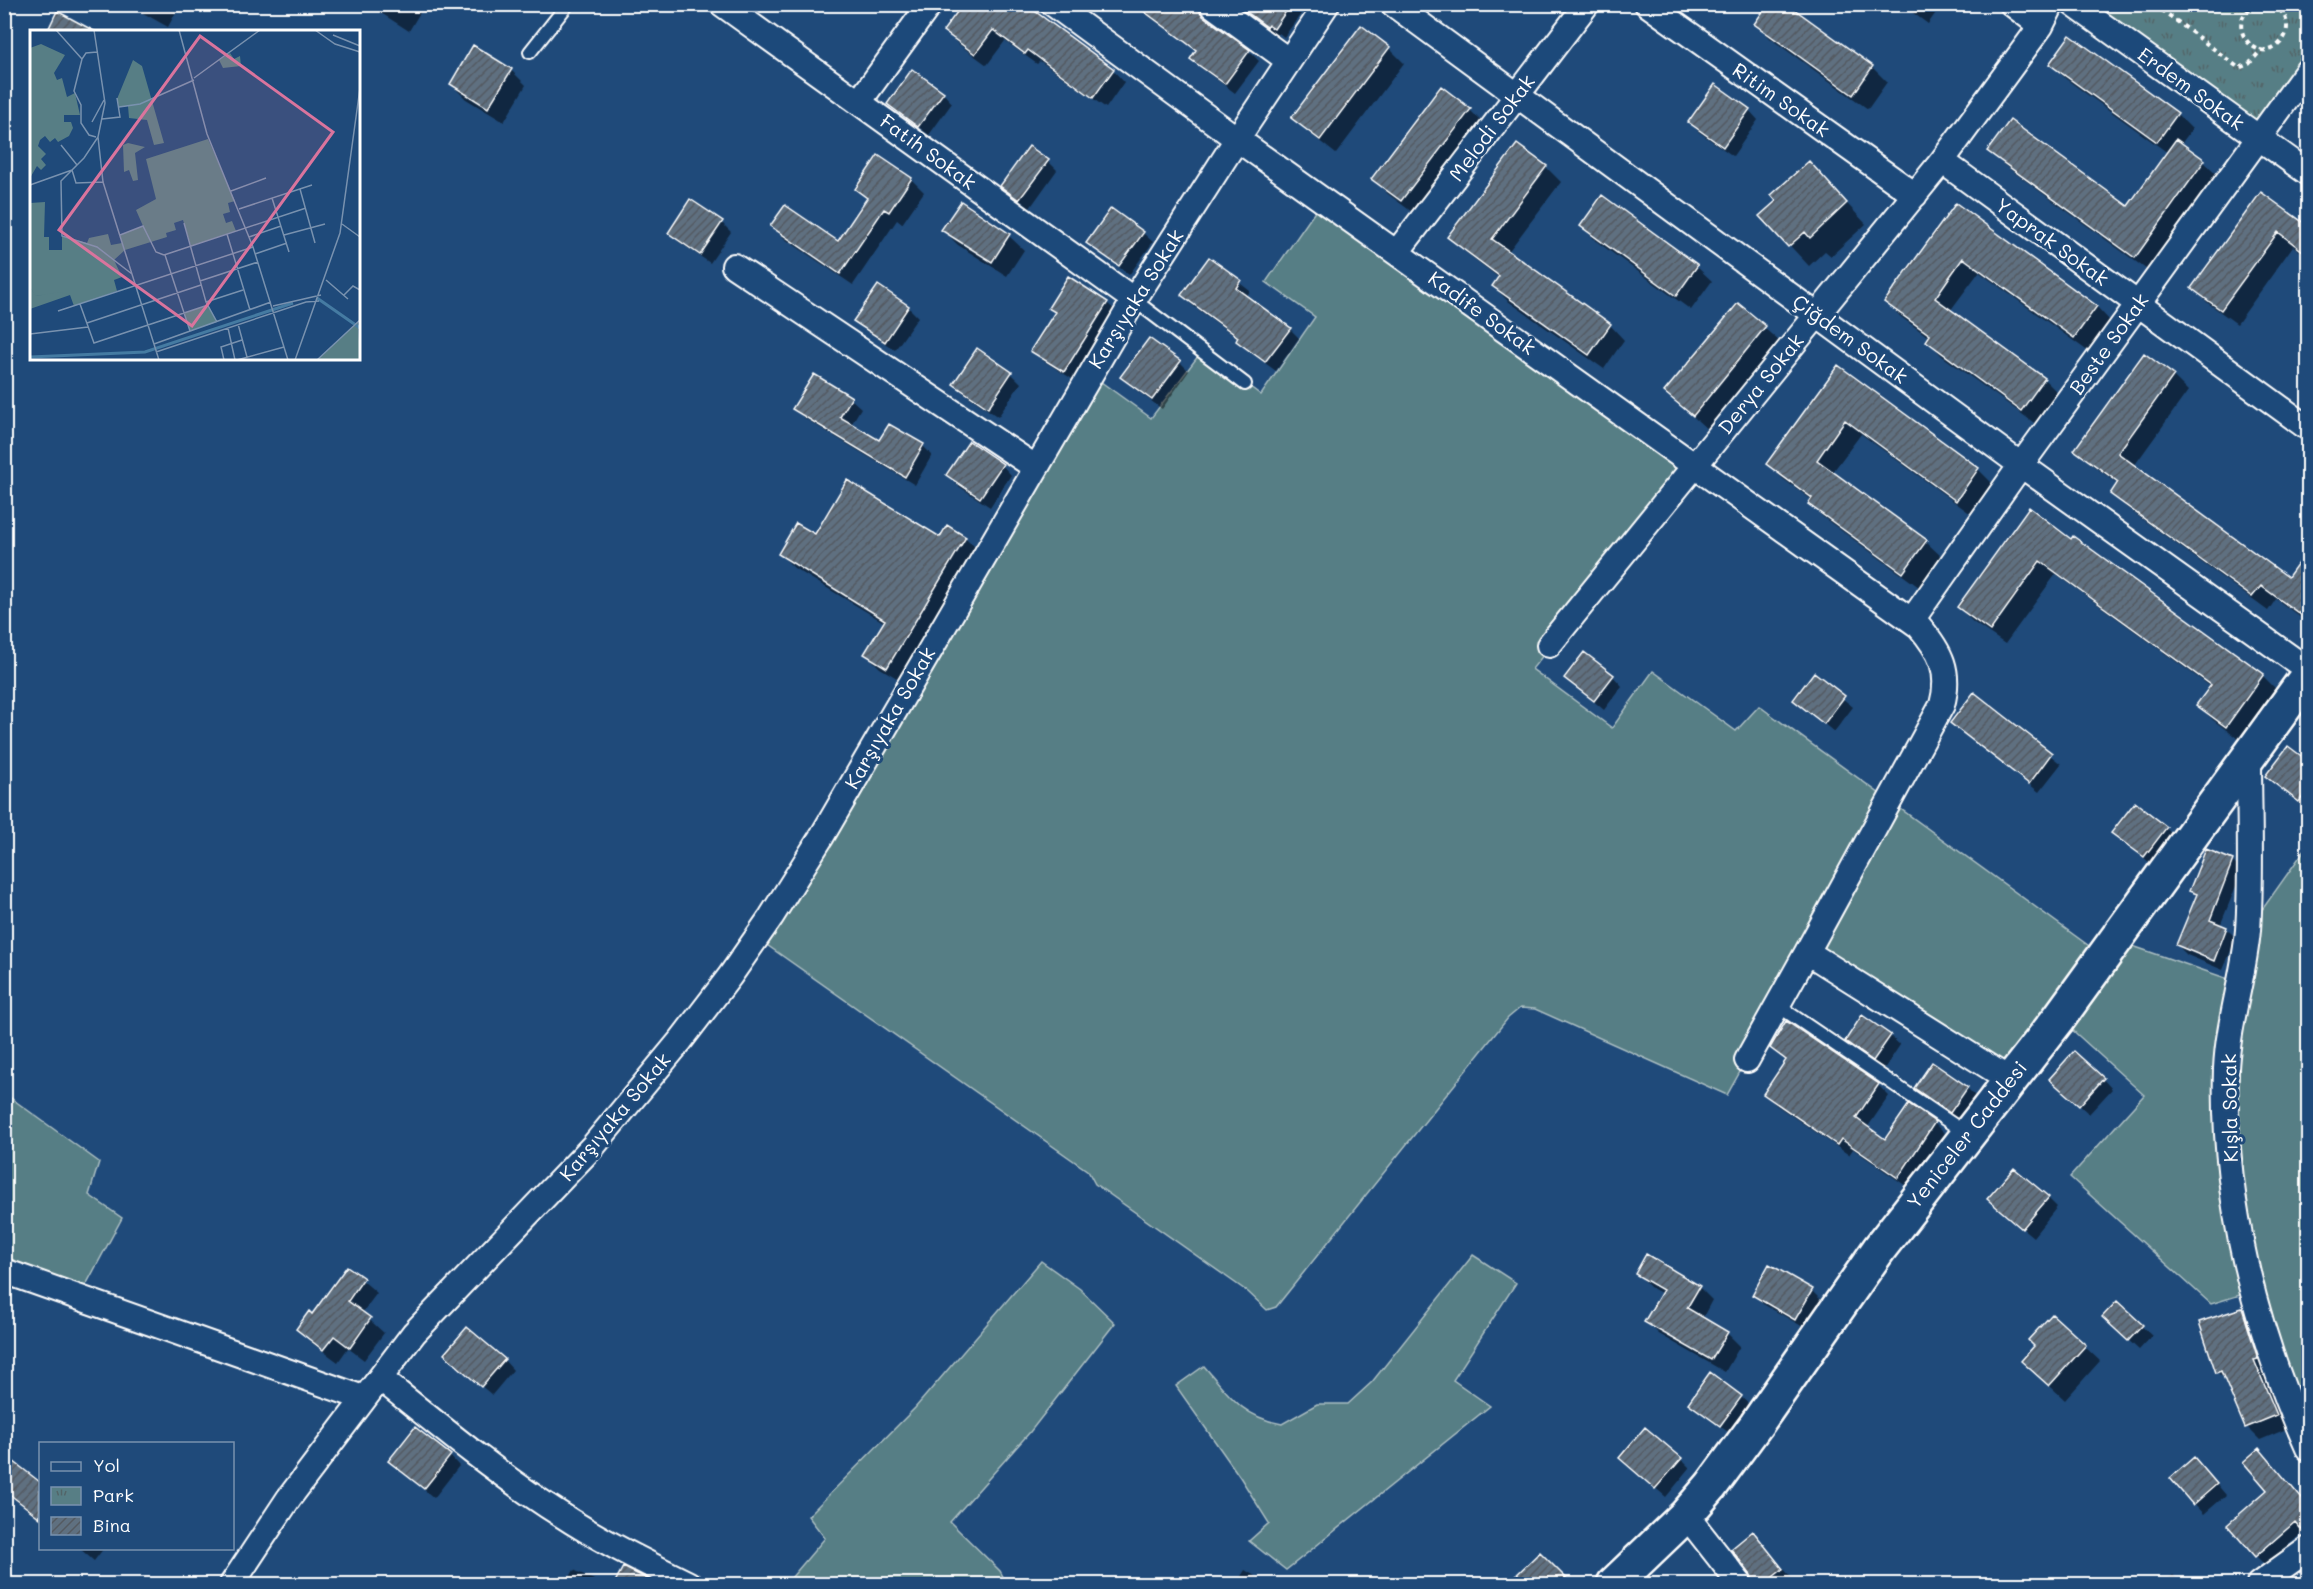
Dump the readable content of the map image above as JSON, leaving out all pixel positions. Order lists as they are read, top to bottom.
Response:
{
  "streets": {
    "street": [
      "Erdem Sokak",
      "Ritim Sokak",
      "Melodi Sokak",
      "Fatih Sokak",
      "Yaprak Sokak",
      "Karşıyaka Sokak",
      "Kadife Sokak",
      "Çiğdem Sokak",
      "Beste Sokak",
      "Derya Sokak",
      "Kışla Sokak",
      "Yeniceler Caddesi"
    ]
  },
  "crossings": [
    ["Erdem Sokak", "Beste Sokak"],
    ["Ritim Sokak", "Derya Sokak"],
    ["Melodi Sokak", "Kadife Sokak"],
    ["Melodi Sokak", "Çiğdem Sokak"],
    ["Fatih Sokak", "Karşıyaka Sokak"],
    ["Yaprak Sokak", "Beste Sokak"],
    ["Yaprak Sokak", "Derya Sokak"],
    ["Karşıyaka Sokak", "Kadife Sokak"],
    ["Kadife Sokak", "Beste Sokak"],
    ["Kadife Sokak", "Derya Sokak"],
    ["Çiğdem Sokak", "Beste Sokak"],
    ["Çiğdem Sokak", "Derya Sokak"],
    ["Kışla Sokak", "Yeniceler Caddesi"]
  ],
  "legend": ["Yol", "Park", "Bina"]
}
